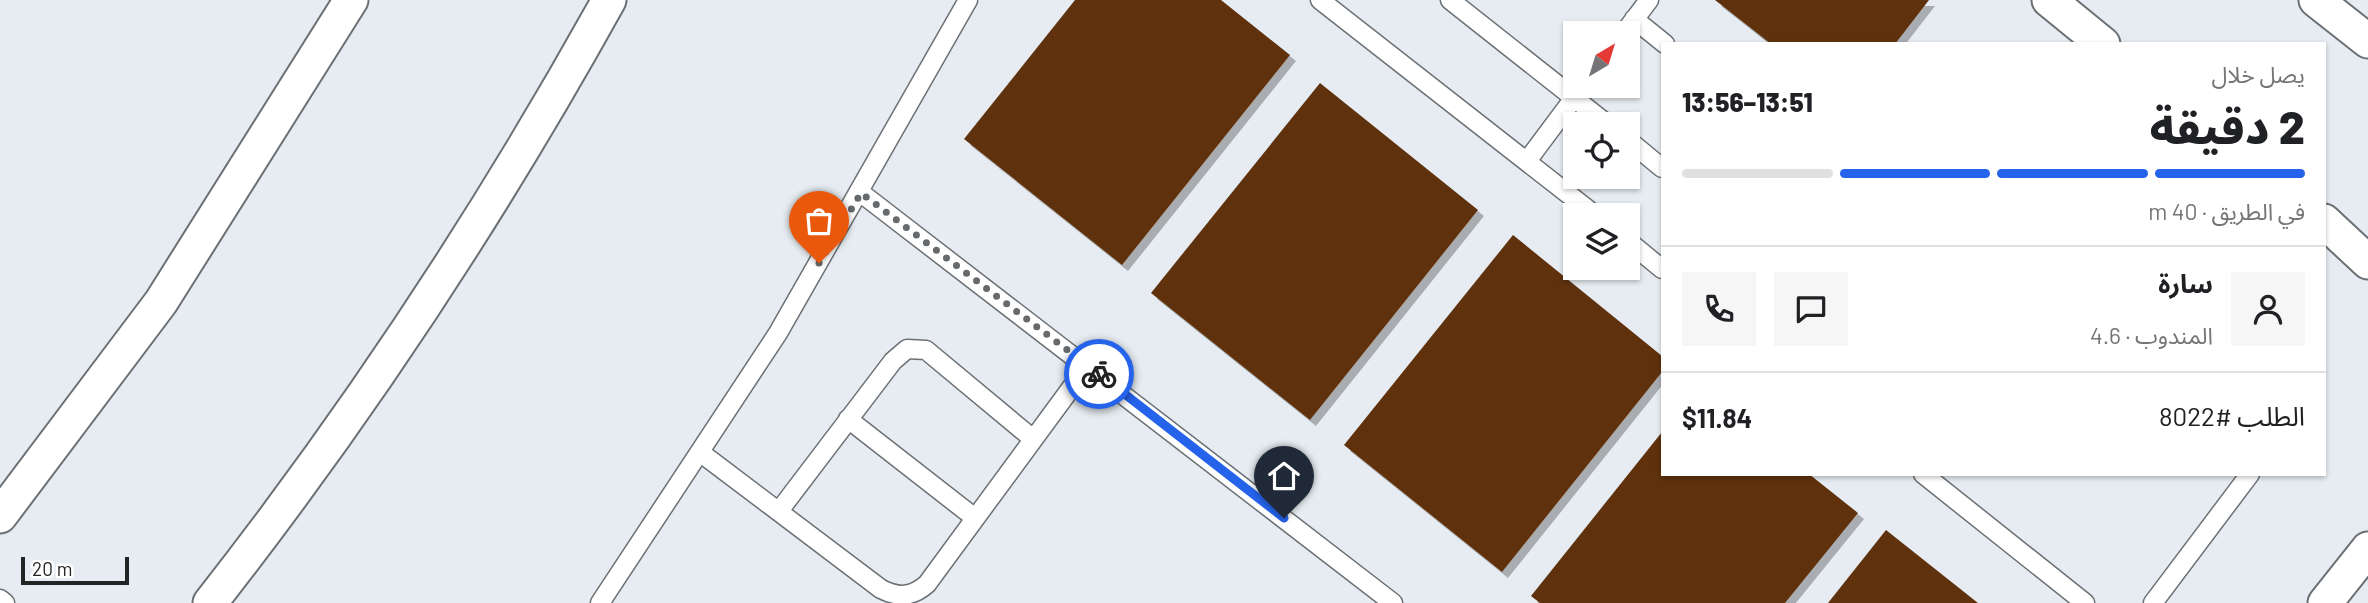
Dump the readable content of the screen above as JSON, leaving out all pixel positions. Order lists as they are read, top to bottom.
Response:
{
  "scale_bar": "20 m",
  "north": "top right",
  "page": {
    "heading": ["2 دقيقة", "يصل خلال", "13:51–13:56"],
    "panel": [
      "سارة",
      "المندوب · 4.6",
      "الطلب #8022",
      "$11.84"
    ],
    "bar": "في الطريق · 40 m",
    "scale": "20 m"
  }
}
